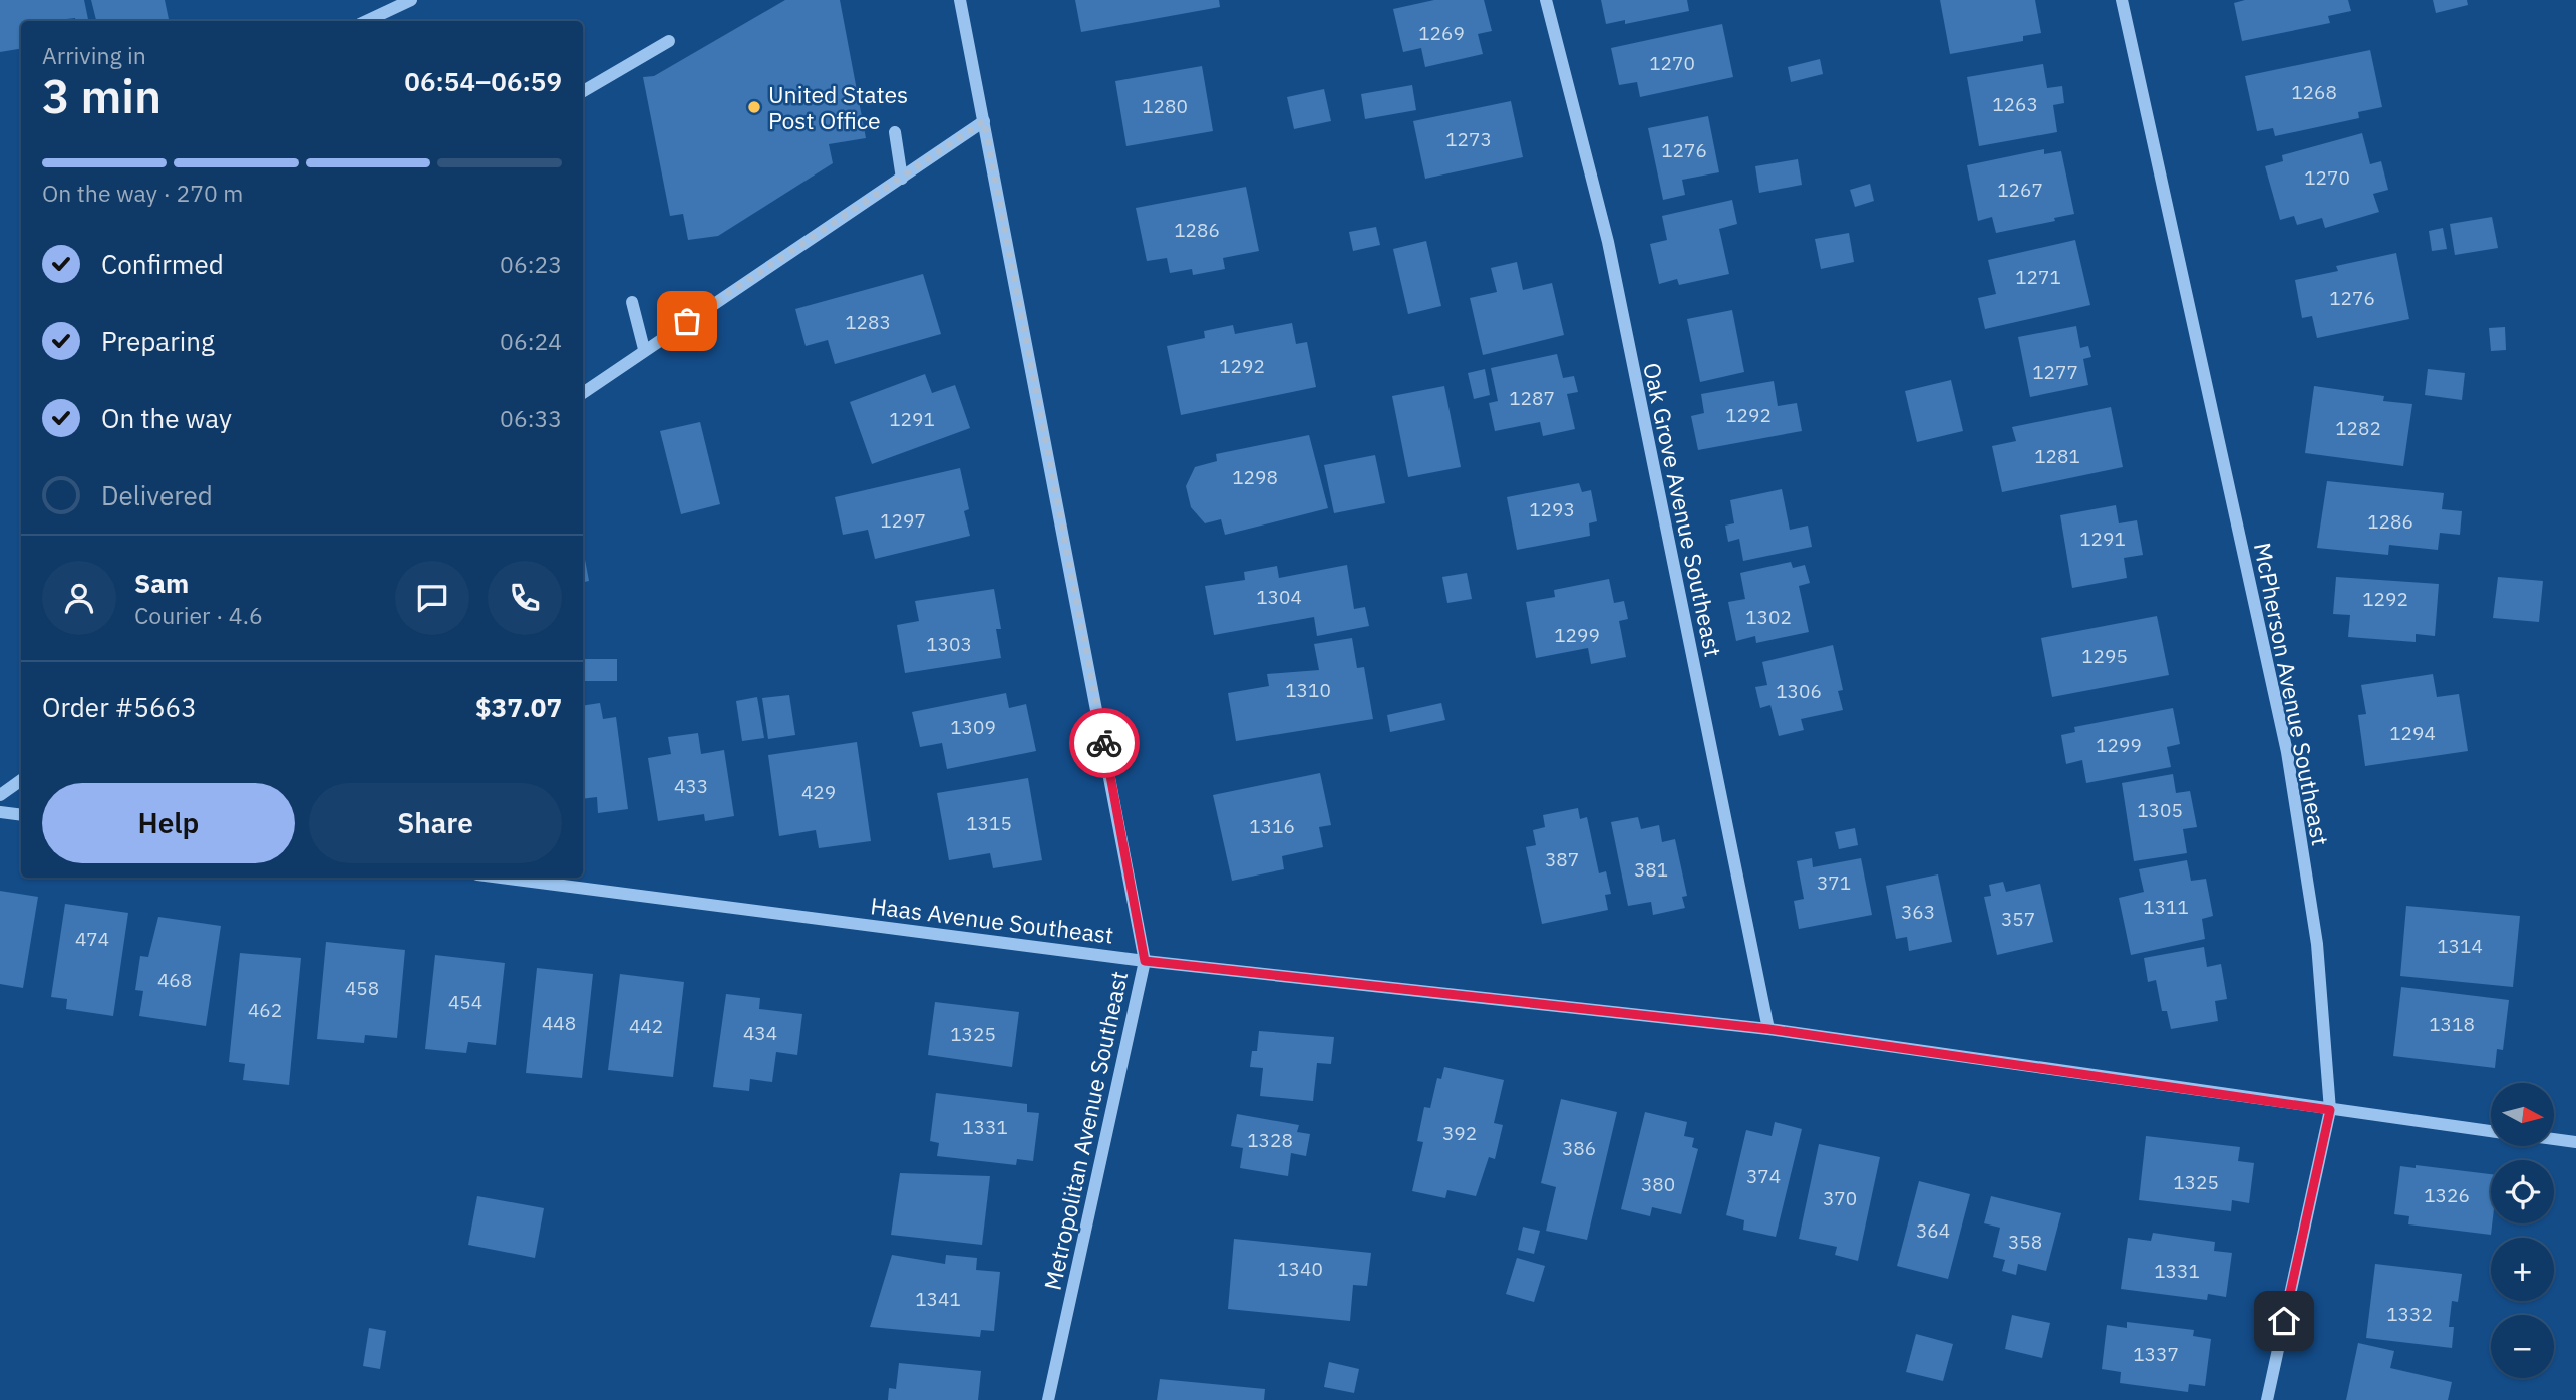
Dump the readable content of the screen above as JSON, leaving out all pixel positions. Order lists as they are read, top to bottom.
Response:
{
  "streets": {
    "street": [
      "Oak Grove Avenue Southeast",
      "McPherson Avenue Southeast",
      "Haas Avenue Southeast",
      "Metropolitan Avenue Southeast"
    ]
  },
  "crossings": [
    ["Oak Grove Avenue Southeast", "Haas Avenue Southeast"],
    ["McPherson Avenue Southeast", "Haas Avenue Southeast"],
    ["Haas Avenue Southeast", "Metropolitan Avenue Southeast"]
  ],
  "places": ["United States Post Office"],
  "house_numbers": [
    "1269",
    "1270",
    "1268",
    "1263",
    "1280",
    "1273",
    "1276",
    "1270",
    "1267",
    "1286",
    "1271",
    "1276",
    "1283",
    "1292",
    "1277",
    "1287",
    "1292",
    "1291",
    "1282",
    "1281",
    "1298",
    "1293",
    "1297",
    "1286",
    "1291",
    "1304",
    "1292",
    "1302",
    "1299",
    "1303",
    "1295",
    "1310",
    "1306",
    "1309",
    "1294",
    "1299",
    "433",
    "429",
    "1305",
    "1315",
    "1316",
    "387",
    "381",
    "371",
    "1311",
    "363",
    "357",
    "474",
    "1314",
    "468",
    "458",
    "454",
    "462",
    "448",
    "1318",
    "442",
    "434",
    "1325",
    "1331",
    "392",
    "1328",
    "386",
    "374",
    "1325",
    "380",
    "1326",
    "370",
    "364",
    "358",
    "1340",
    "1331",
    "1341",
    "1332",
    "1337"
  ],
  "north": "right",
  "page": {
    "heading": ["3 min", "Arriving in", "06:54–06:59"],
    "panel": [
      "Sam",
      "Courier · 4.6",
      "Order #5663",
      "$37.07"
    ],
    "bar": "On the way · 270 m",
    "list": [
      ["Confirmed", "06:23"],
      ["Preparing", "06:24"],
      ["On the way", "06:33"],
      "Delivered"
    ],
    "buttons": ["Help", "Share"],
    "map_buttons": ["+", "−"]
  }
}
